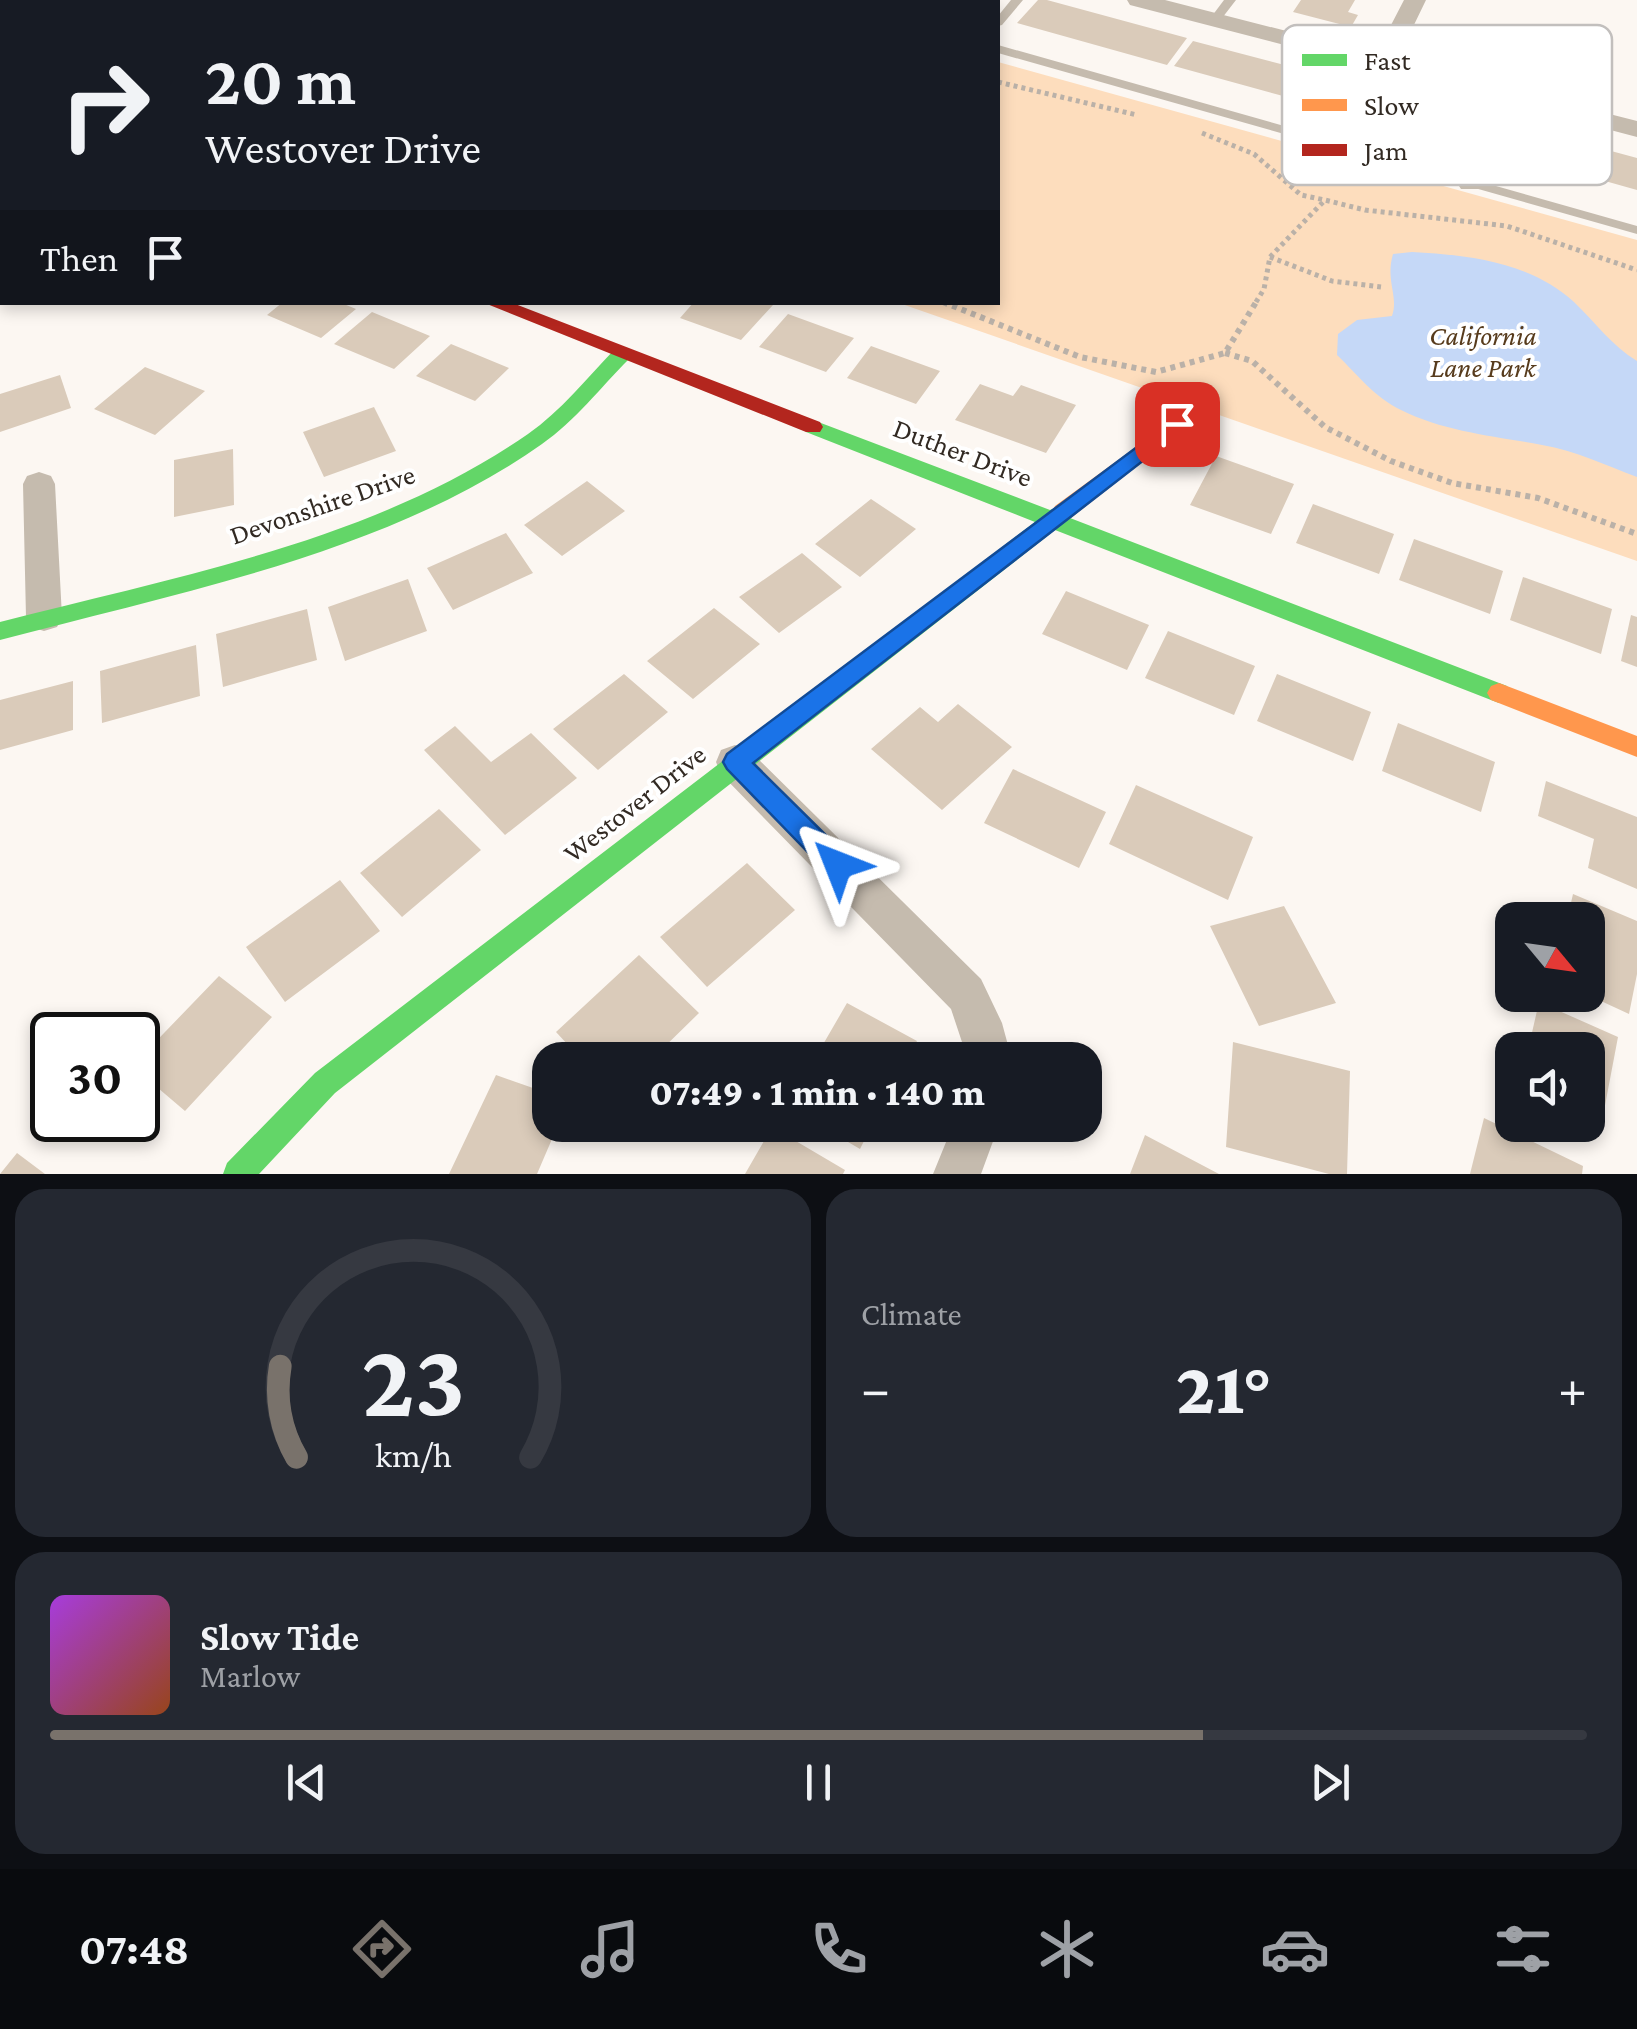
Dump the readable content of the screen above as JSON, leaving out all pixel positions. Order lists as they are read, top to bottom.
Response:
{
  "streets": {
    "street": ["Duther Drive", "Devonshire Drive", "Westover Drive"]
  },
  "crossings": [
    ["Duther Drive", "Devonshire Drive"],
    ["Duther Drive", "Westover Drive"]
  ],
  "parks": ["California Lane Park"],
  "legend": ["Fast", "Slow", "Jam"],
  "north": "bottom right",
  "page": {
    "turn": ["20 m", "Westover Drive"],
    "then": "Then",
    "limit": "30",
    "trip": "07:49 · 1 min · 140 m",
    "tile": "Climate",
    "heat": ["−", "21°", "+"],
    "song": ["Slow Tide", "Marlow"],
    "tabs": "07:48",
    "gauge": ["23", "km/h"]
  }
}
